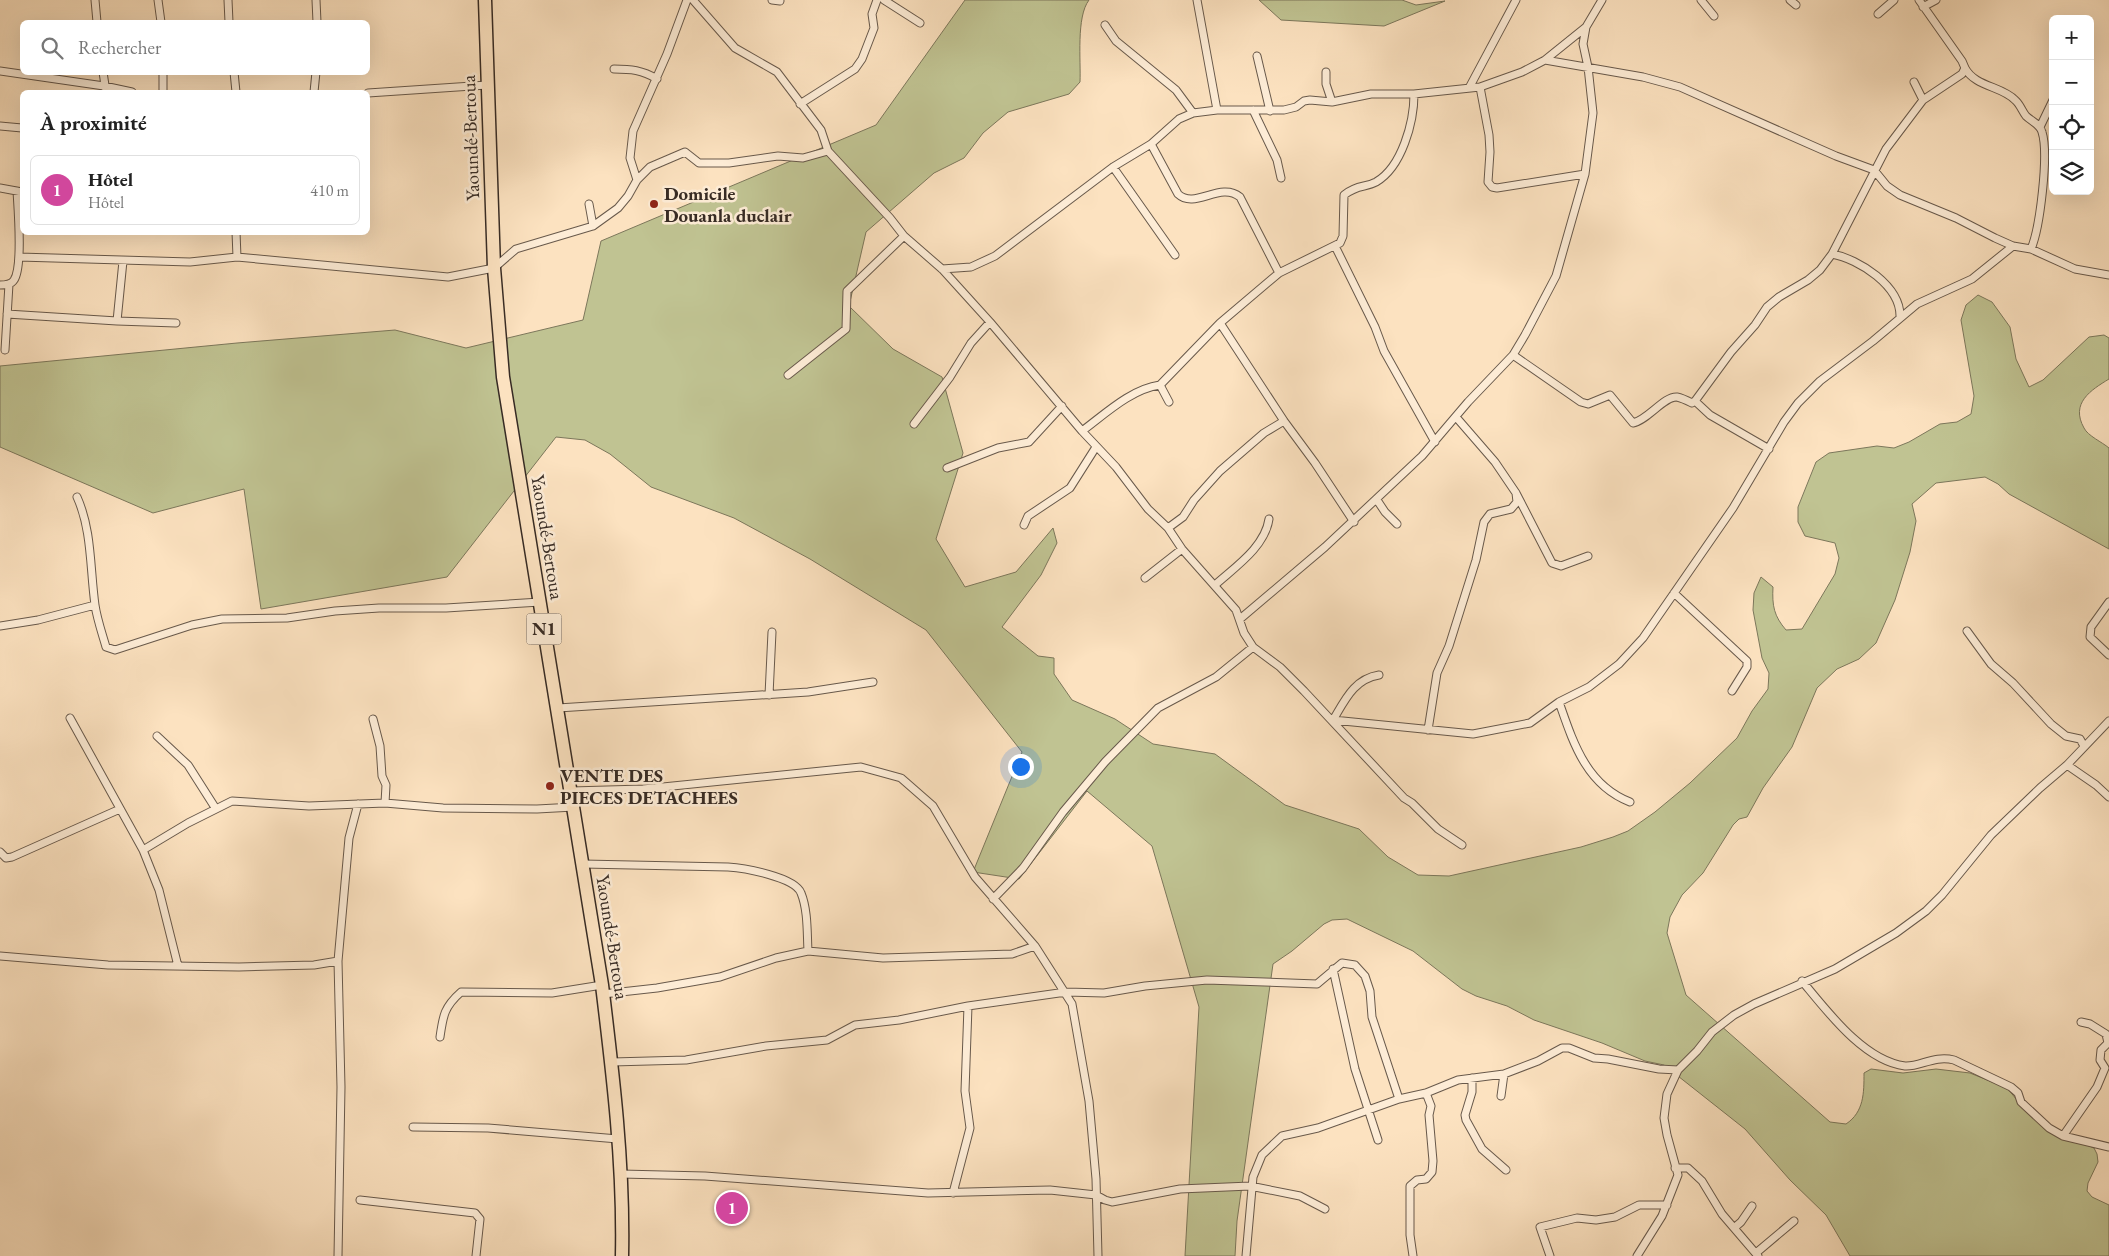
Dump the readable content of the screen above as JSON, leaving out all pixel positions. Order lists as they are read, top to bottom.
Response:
{
  "streets": {
    "highway": ["Yaoundé-Bertoua", "N1"]
  },
  "places": ["Domicile Douanla duclair", "VENTE DES PIECES DETACHEES"],
  "page": {
    "map_buttons": ["+", "−"],
    "search": "Rechercher",
    "heading": "À proximité",
    "list": [
      {
        "mark": "1",
        "name": "Hôtel",
        "note": "Hôtel",
        "value": "410 m"
      }
    ],
    "pins": "1"
  }
}
